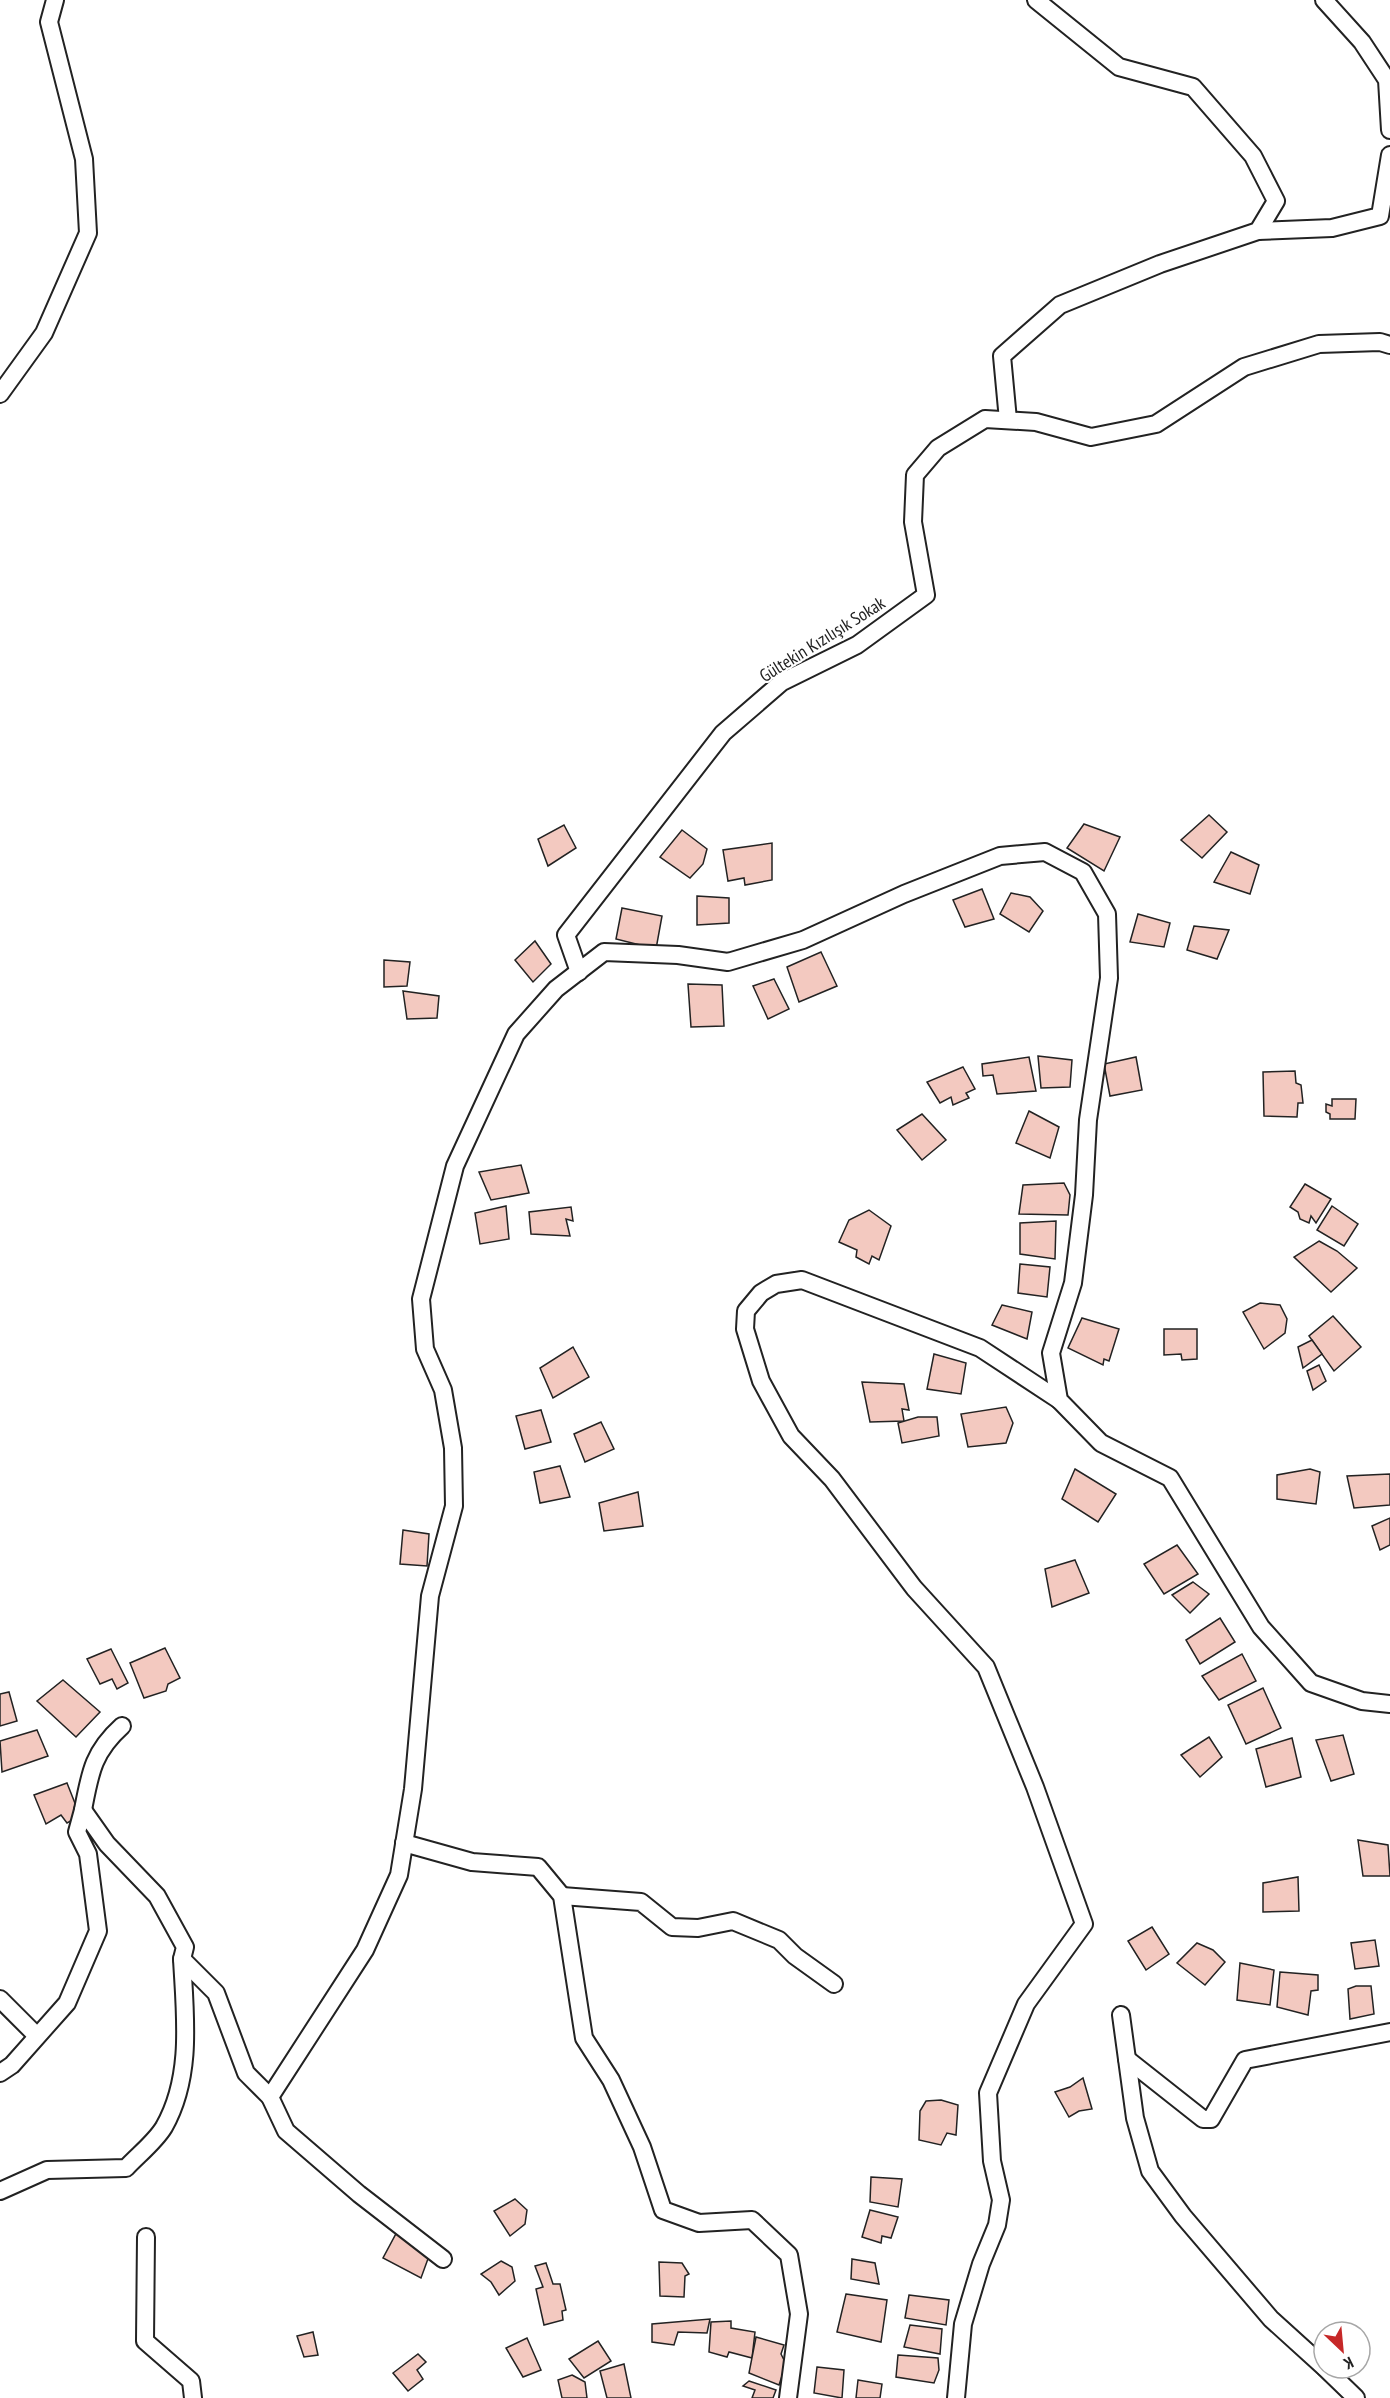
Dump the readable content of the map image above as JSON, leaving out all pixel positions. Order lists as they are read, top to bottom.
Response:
{
  "streets": {
    "street": ["Gültekin Kızılışık Sokak"]
  },
  "north": "bottom right"
}
